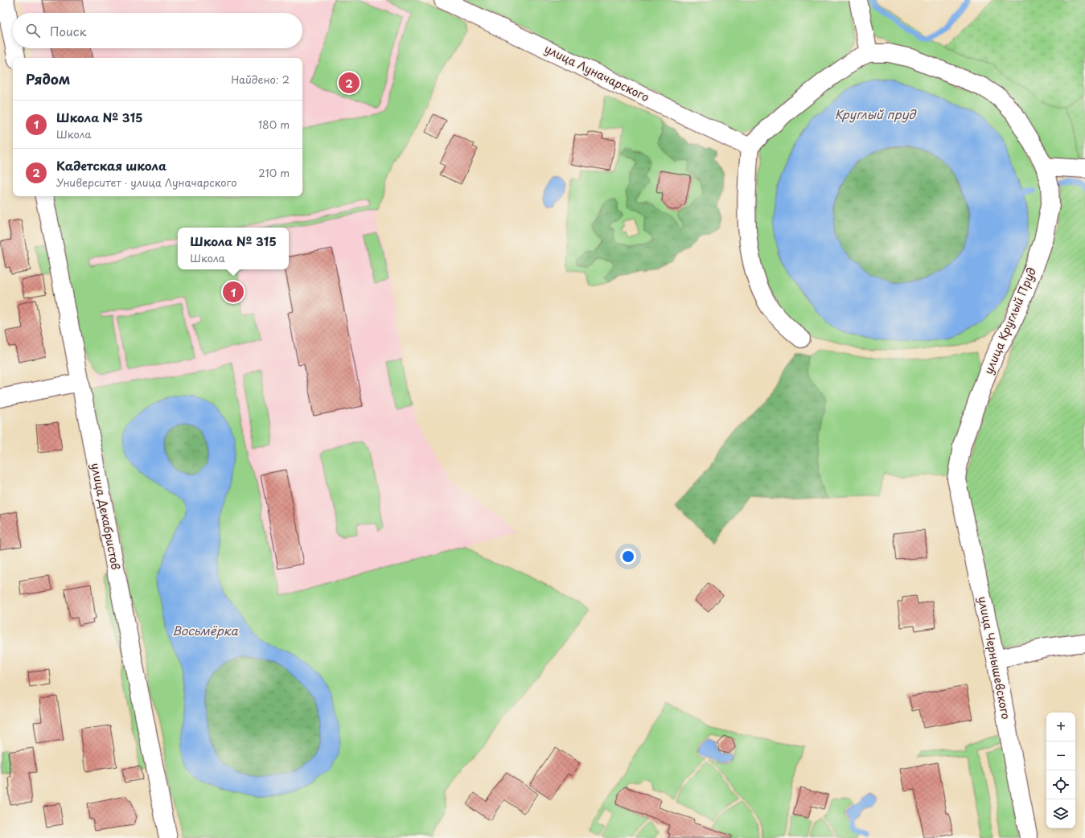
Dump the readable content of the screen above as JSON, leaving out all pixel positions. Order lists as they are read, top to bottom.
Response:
{
  "streets": {
    "street": [
      "улица Луначарского",
      "улица Круглый Пруд",
      "улица Декабристов",
      "улица Чернышевского"
    ]
  },
  "crossings": [
    ["улица Луначарского", "улица Круглый Пруд"],
    ["улица Круглый Пруд", "улица Чернышевского"]
  ],
  "water": ["Круглый пруд", "Восьмёрка"],
  "page": {
    "search": "Поиск",
    "heading": ["Рядом", "Найдено: 2"],
    "pins": ["2", "1"],
    "list": [
      {
        "mark": "1",
        "name": "Школа № 315",
        "note": "Школа",
        "value": "180 m"
      },
      {
        "mark": "2",
        "name": "Кадетская школа",
        "note": "Университет · улица Луначарского",
        "value": "210 m"
      }
    ],
    "popup": ["Школа № 315", "Школа"],
    "map_buttons": ["+", "−"]
  }
}
